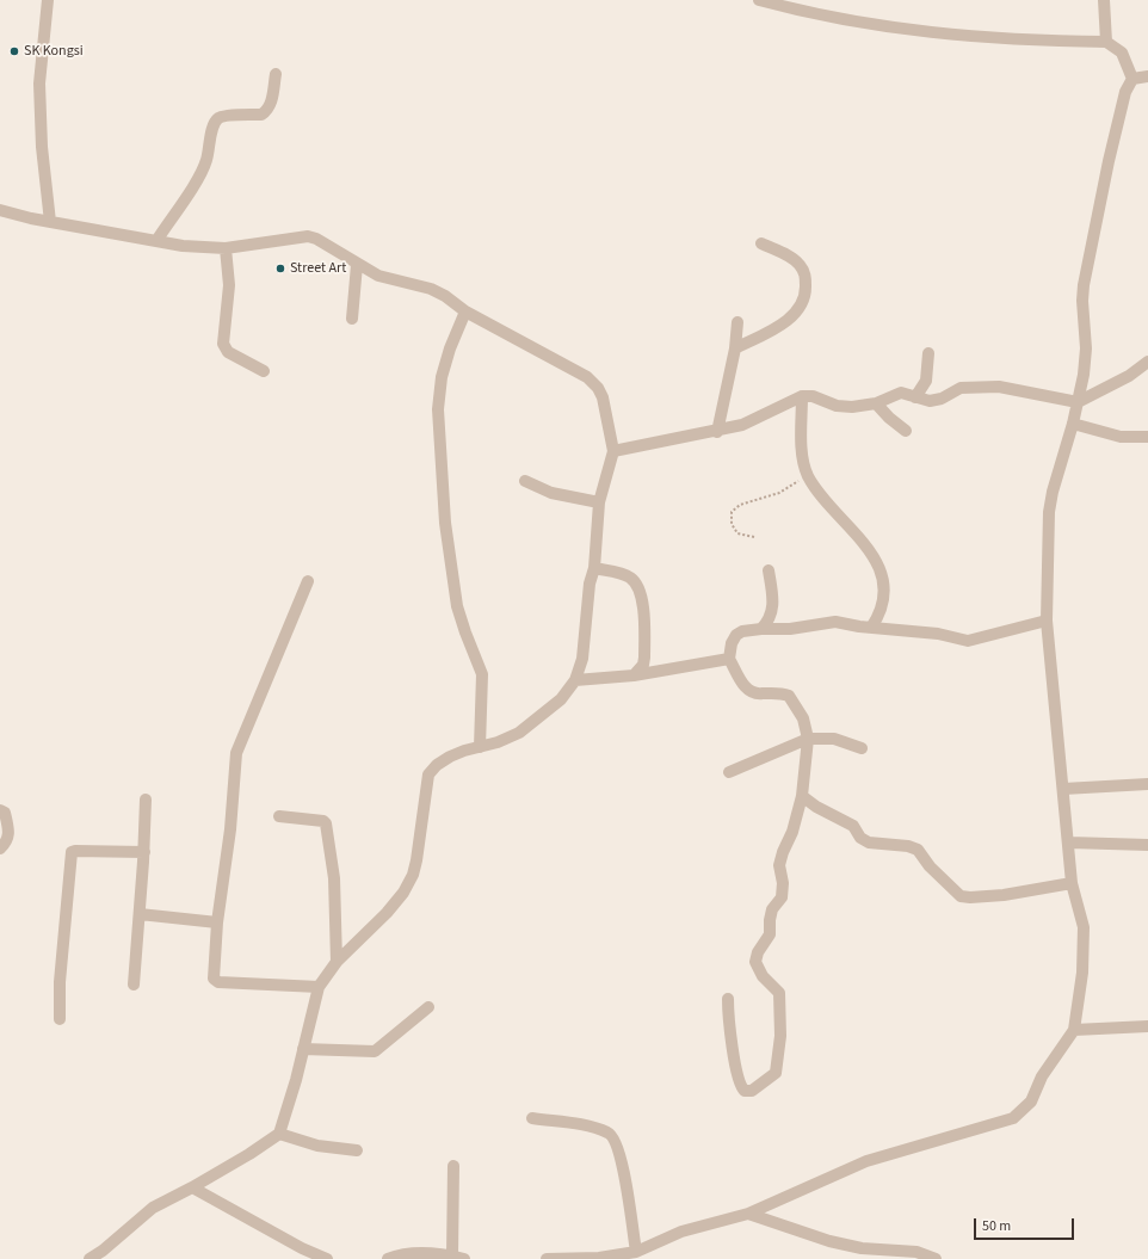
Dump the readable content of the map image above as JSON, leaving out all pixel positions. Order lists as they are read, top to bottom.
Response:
{
  "places": ["SK Kongsi", "Street Art"],
  "scale_bar": "50 m"
}
